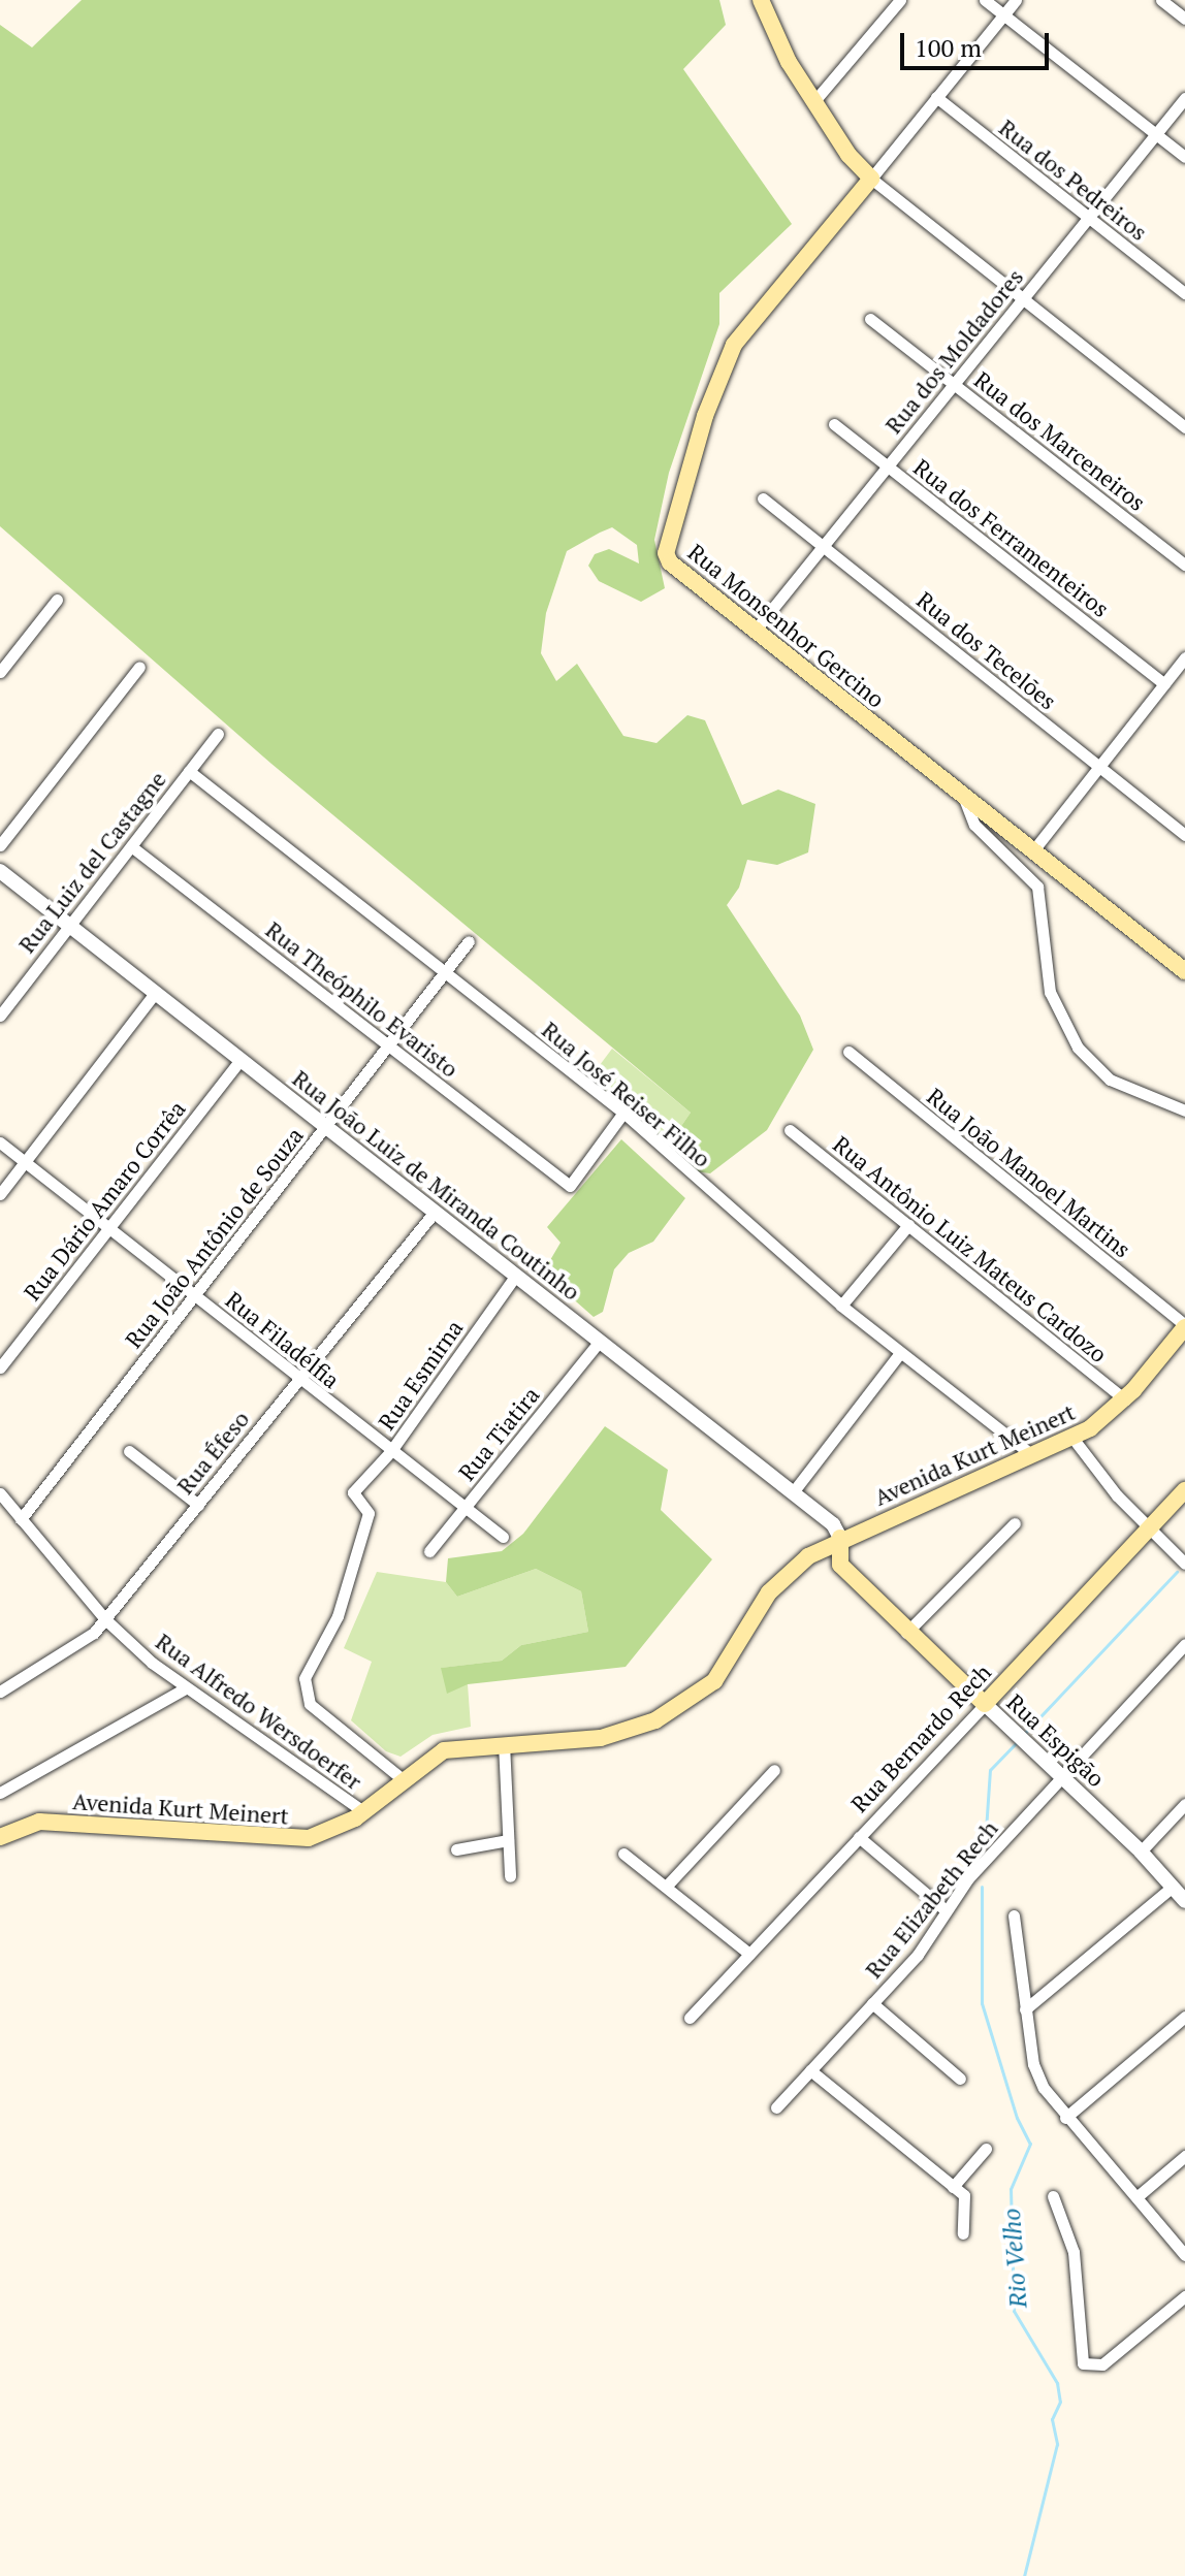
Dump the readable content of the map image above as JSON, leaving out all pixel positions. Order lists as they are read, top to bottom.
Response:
{
  "streets": {
    "main road": [
      "Rua Monsenhor Gercino",
      "Avenida Kurt Meinert",
      "Rua Bernardo Rech",
      "Rua Espigão"
    ],
    "street": [
      "Rua dos Pedreiros",
      "Rua dos Moldadores",
      "Rua dos Marceneiros",
      "Rua dos Ferramenteiros",
      "Rua dos Tecelões",
      "Rua Luiz del Castagne",
      "Rua Theóphilo Evaristo",
      "Rua José Reiser Filho",
      "Rua João Manoel Martins",
      "Rua João Luiz de Miranda Coutinho",
      "Rua Dário Amaro Corrêa",
      "Rua João Antônio de Souza",
      "Rua Antônio Luiz Mateus Cardozo",
      "Rua Filadélfia",
      "Rua Esmirna",
      "Rua Tiatira",
      "Rua Éfeso",
      "Rua Alfredo Wersdoerfer",
      "Rua Elizabeth Rech"
    ]
  },
  "crossings": [
    ["Rua dos Pedreiros", "Rua dos Moldadores"],
    ["Rua dos Moldadores", "Rua dos Marceneiros"],
    ["Rua dos Moldadores", "Rua dos Ferramenteiros"],
    ["Rua dos Moldadores", "Rua Monsenhor Gercino"],
    ["Rua dos Moldadores", "Rua dos Tecelões"],
    ["Rua Luiz del Castagne", "Rua Theóphilo Evaristo"],
    ["Rua Luiz del Castagne", "Rua José Reiser Filho"],
    ["Rua Luiz del Castagne", "Rua João Luiz de Miranda Coutinho"],
    ["Rua Theóphilo Evaristo", "Rua José Reiser Filho"],
    ["Rua Theóphilo Evaristo", "Rua João Antônio de Souza"],
    ["Rua José Reiser Filho", "Rua João Antônio de Souza"],
    ["Rua José Reiser Filho", "Avenida Kurt Meinert"],
    ["Rua João Manoel Martins", "Avenida Kurt Meinert"],
    ["Rua João Luiz de Miranda Coutinho", "Rua Dário Amaro Corrêa"],
    ["Rua João Luiz de Miranda Coutinho", "Rua João Antônio de Souza"],
    ["Rua João Luiz de Miranda Coutinho", "Rua Esmirna"],
    ["Rua João Luiz de Miranda Coutinho", "Rua Tiatira"],
    ["Rua João Luiz de Miranda Coutinho", "Rua Éfeso"],
    ["Rua João Luiz de Miranda Coutinho", "Avenida Kurt Meinert"],
    ["Rua Dário Amaro Corrêa", "Rua Filadélfia"],
    ["Rua João Antônio de Souza", "Rua Filadélfia"],
    ["Rua João Antônio de Souza", "Rua Alfredo Wersdoerfer"],
    ["Rua Antônio Luiz Mateus Cardozo", "Avenida Kurt Meinert"],
    ["Rua Filadélfia", "Rua Esmirna"],
    ["Rua Filadélfia", "Rua Tiatira"],
    ["Rua Filadélfia", "Rua Éfeso"],
    ["Rua Esmirna", "Avenida Kurt Meinert"],
    ["Rua Éfeso", "Rua Alfredo Wersdoerfer"],
    ["Avenida Kurt Meinert", "Rua Alfredo Wersdoerfer"],
    ["Rua Bernardo Rech", "Rua Espigão"],
    ["Rua Espigão", "Rua Elizabeth Rech"]
  ],
  "water": ["Rio Velho"],
  "scale_bar": "100 m"
}
